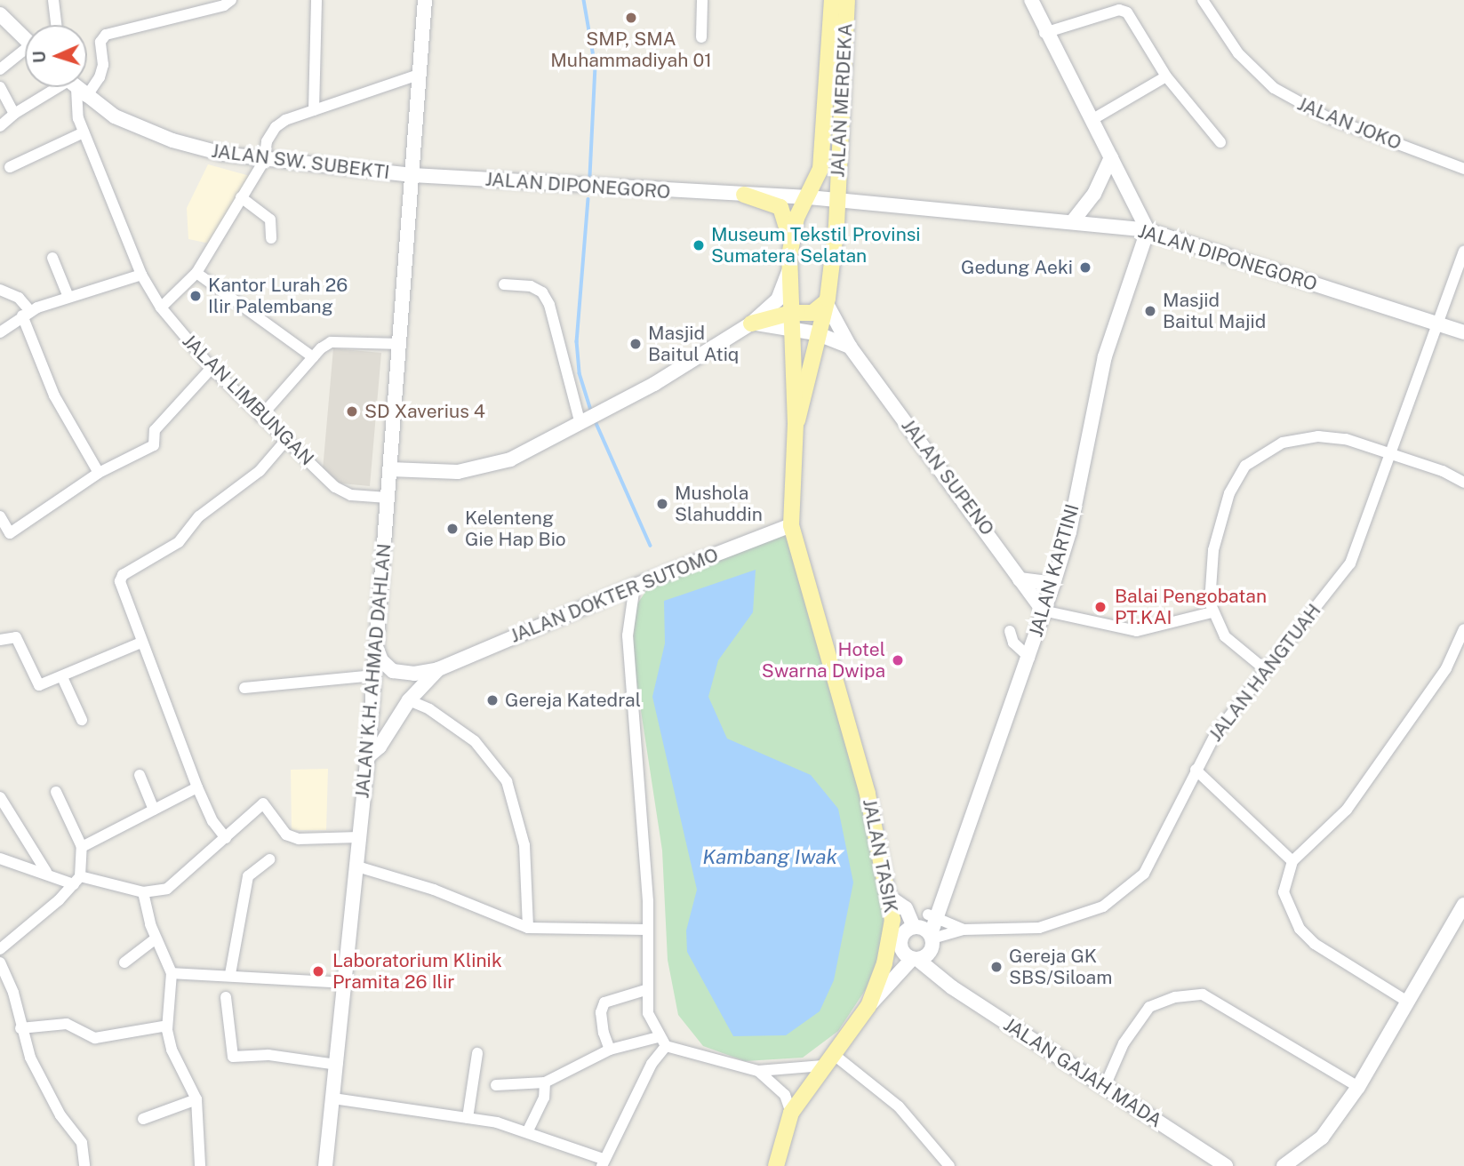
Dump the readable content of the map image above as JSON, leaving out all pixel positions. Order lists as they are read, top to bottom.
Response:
{
  "streets": {
    "main road": ["JALAN MERDEKA", "JALAN TASIK"],
    "street": [
      "JALAN JOKO",
      "JALAN SW. SUBEKTI",
      "JALAN DIPONEGORO",
      "JALAN LIMBUNGAN",
      "JALAN SUPENO",
      "JALAN KARTINI",
      "JALAN DOKTER SUTOMO",
      "JALAN K.H. AHMAD DAHLAN",
      "JALAN HANGTUAH",
      "JALAN GAJAH MADA"
    ]
  },
  "crossings": [
    ["JALAN MERDEKA", "JALAN DIPONEGORO"],
    ["JALAN MERDEKA", "JALAN SUPENO"],
    ["JALAN MERDEKA", "JALAN TASIK"],
    ["JALAN SW. SUBEKTI", "JALAN DIPONEGORO"],
    ["JALAN SW. SUBEKTI", "JALAN K.H. AHMAD DAHLAN"],
    ["JALAN DIPONEGORO", "JALAN KARTINI"],
    ["JALAN DIPONEGORO", "JALAN K.H. AHMAD DAHLAN"],
    ["JALAN DIPONEGORO", "JALAN HANGTUAH"],
    ["JALAN LIMBUNGAN", "JALAN K.H. AHMAD DAHLAN"],
    ["JALAN SUPENO", "JALAN KARTINI"],
    ["JALAN DOKTER SUTOMO", "JALAN TASIK"]
  ],
  "water": ["Kambang Iwak"],
  "places": [
    "SMP, SMA Muhammadiyah 01",
    "Museum Tekstil Provinsi Sumatera Selatan",
    "Gedung Aeki",
    "Kantor Lurah 26 Ilir Palembang",
    "Masjid Baitul Majid",
    "Masjid Baitul Atiq",
    "SD Xaverius 4",
    "Mushola Slahuddin",
    "Kelenteng Gie Hap Bio",
    "Balai Pengobatan PT.KAI",
    "Hotel Swarna Dwipa",
    "Gereja Katedral",
    "Gereja GK SBS/Siloam",
    "Laboratorium Klinik Pramita 26 Ilir"
  ],
  "north": "left"
}
